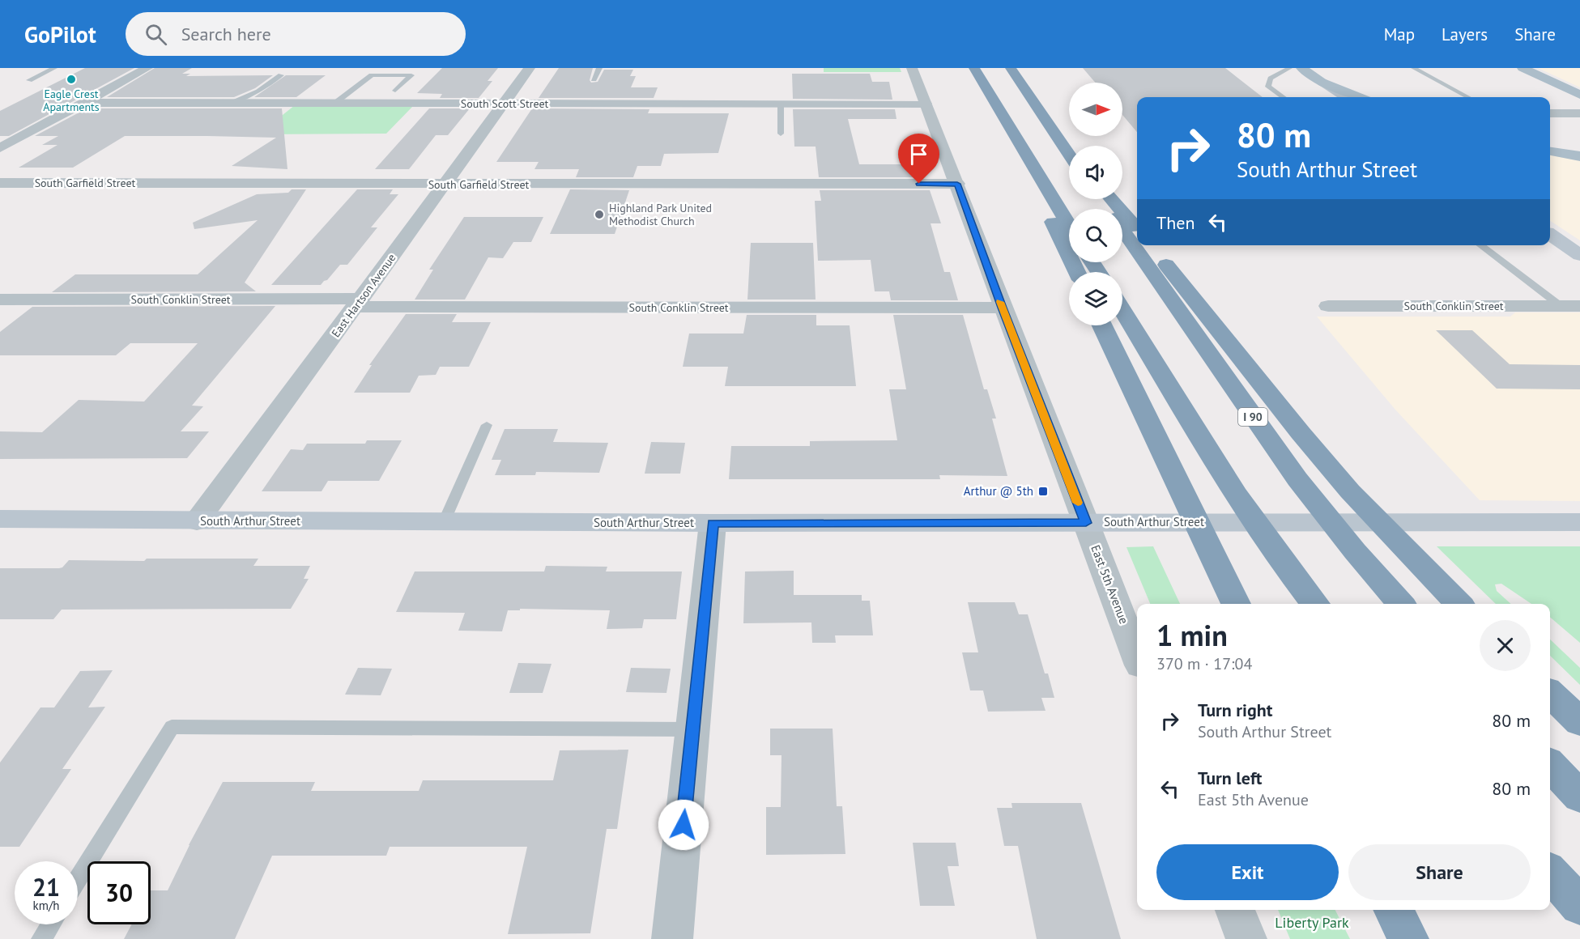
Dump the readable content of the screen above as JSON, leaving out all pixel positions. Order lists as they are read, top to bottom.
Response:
{
  "streets": {
    "highway": ["I 90"],
    "main road": ["South Arthur Street"],
    "street": [
      "South Scott Street",
      "South Garfield Street",
      "East Hartson Avenue",
      "South Conklin Street",
      "East 5th Avenue"
    ]
  },
  "crossings": [
    ["South Scott Street", "East Hartson Avenue"],
    ["South Scott Street", "East 5th Avenue"],
    ["South Garfield Street", "East Hartson Avenue"],
    ["South Garfield Street", "East 5th Avenue"],
    ["East Hartson Avenue", "South Conklin Street"],
    ["East Hartson Avenue", "South Arthur Street"],
    ["South Conklin Street", "East 5th Avenue"],
    ["South Arthur Street", "East 5th Avenue"]
  ],
  "parks": ["Liberty Park"],
  "places": {
    "other": ["Eagle Crest Apartments", "Highland Park United Methodist Church"],
    "transit": ["Arthur @ 5th"]
  },
  "north": "right",
  "page": {
    "header": "GoPilot",
    "search": "Search here",
    "nav": ["Map", "Layers", "Share"],
    "turn": ["80 m", "South Arthur Street"],
    "then": "Then",
    "heading": ["1 min", "370 m · 17:04"],
    "list": [
      {
        "name": "Turn right",
        "note": "South Arthur Street",
        "value": "80 m"
      },
      {
        "name": "Turn left",
        "note": "East 5th Avenue",
        "value": "80 m"
      }
    ],
    "buttons": ["Exit", "Share"],
    "speed": "21 km/h",
    "limit": "30"
  }
}
